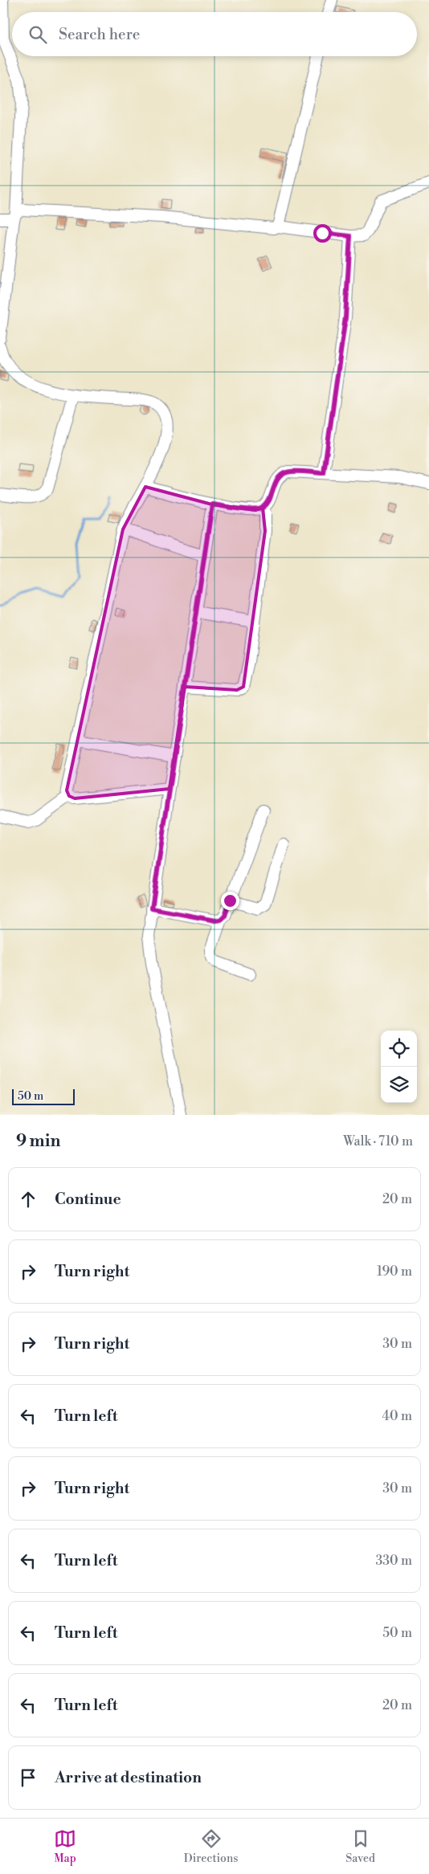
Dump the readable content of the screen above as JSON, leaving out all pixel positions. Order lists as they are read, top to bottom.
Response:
{
  "scale_bar": "50 m",
  "page": {
    "search": "Search here",
    "scale": "50 m",
    "heading": ["9 min", "Walk · 710 m"],
    "list": [
      ["Continue", "20 m"],
      ["Turn right", "190 m"],
      ["Turn right", "30 m"],
      ["Turn left", "40 m"],
      ["Turn right", "30 m"],
      ["Turn left", "330 m"],
      ["Turn left", "50 m"],
      ["Turn left", "20 m"],
      "Arrive at destination"
    ],
    "nav": ["Map", "Directions", "Saved"]
  }
}
